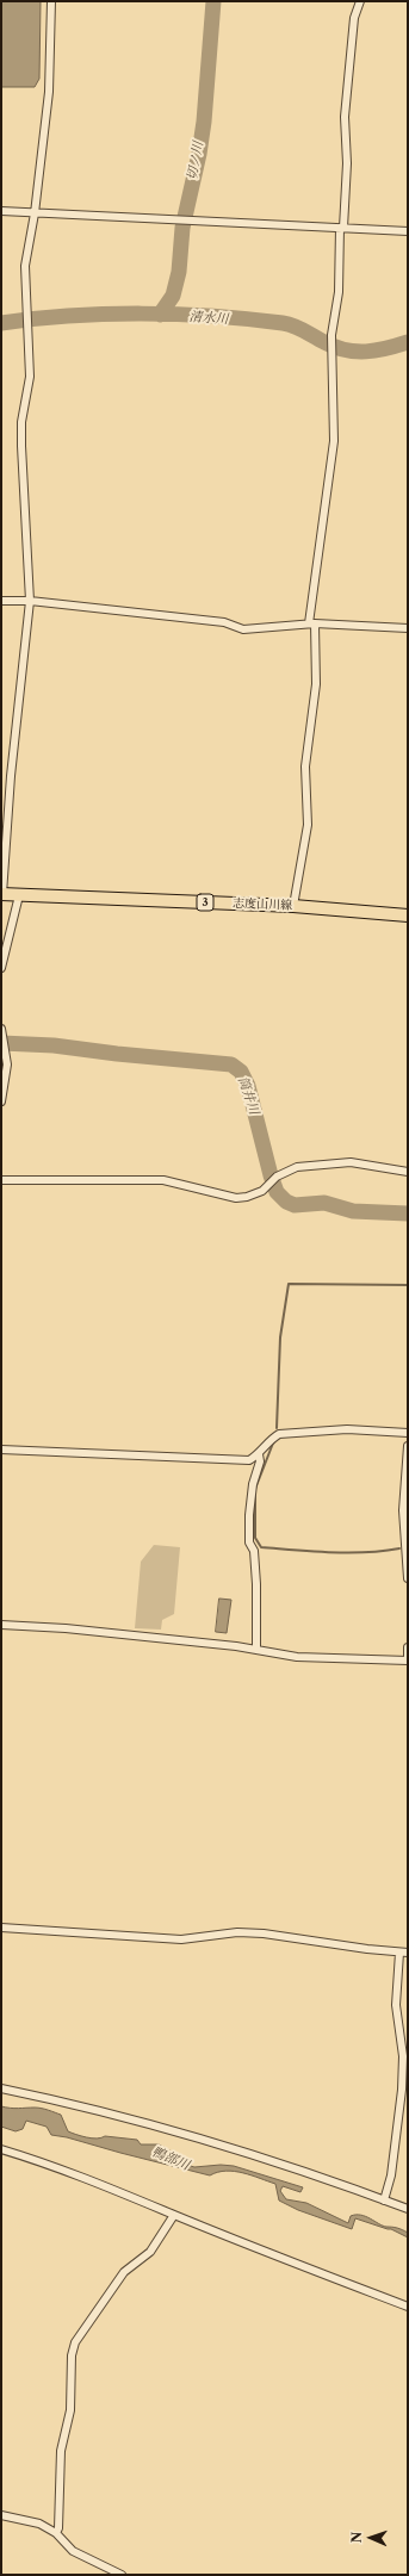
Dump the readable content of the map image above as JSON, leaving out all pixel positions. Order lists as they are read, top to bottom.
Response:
{
  "streets": {
    "main road": ["3", "志度山川線"]
  },
  "water": [
    "切ノ川",
    "清水川",
    "筒井川",
    "鴨部川"
  ],
  "north": "left"
}
